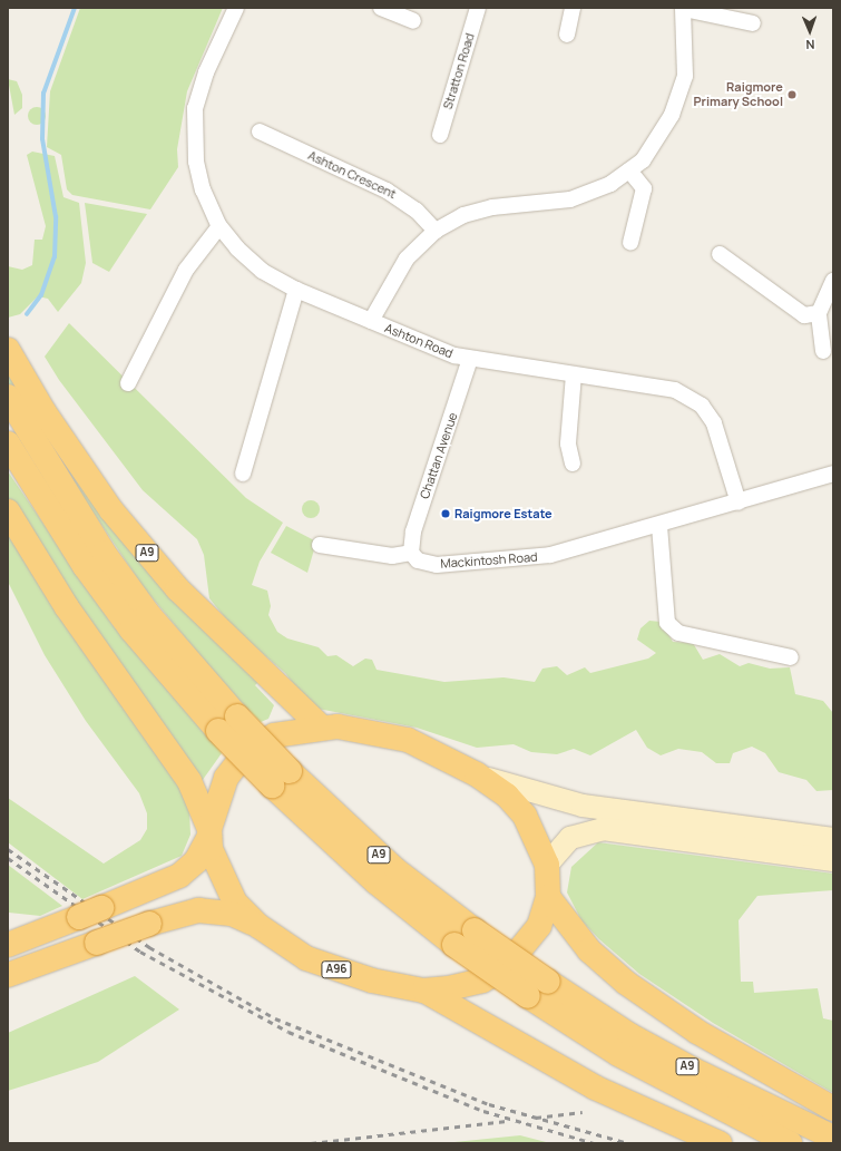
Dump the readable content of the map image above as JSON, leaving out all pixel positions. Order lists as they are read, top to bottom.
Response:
{
  "streets": {
    "highway": ["A9", "A96"],
    "street": [
      "Stratton Road",
      "Ashton Crescent",
      "Ashton Road",
      "Chattan Avenue",
      "Mackintosh Road"
    ]
  },
  "crossings": [
    ["Ashton Road", "Chattan Avenue"],
    ["Ashton Road", "Mackintosh Road"],
    ["Chattan Avenue", "Mackintosh Road"],
    ["A9", "A96"]
  ],
  "places": ["Raigmore Primary School", "Raigmore Estate"],
  "north": "bottom"
}
